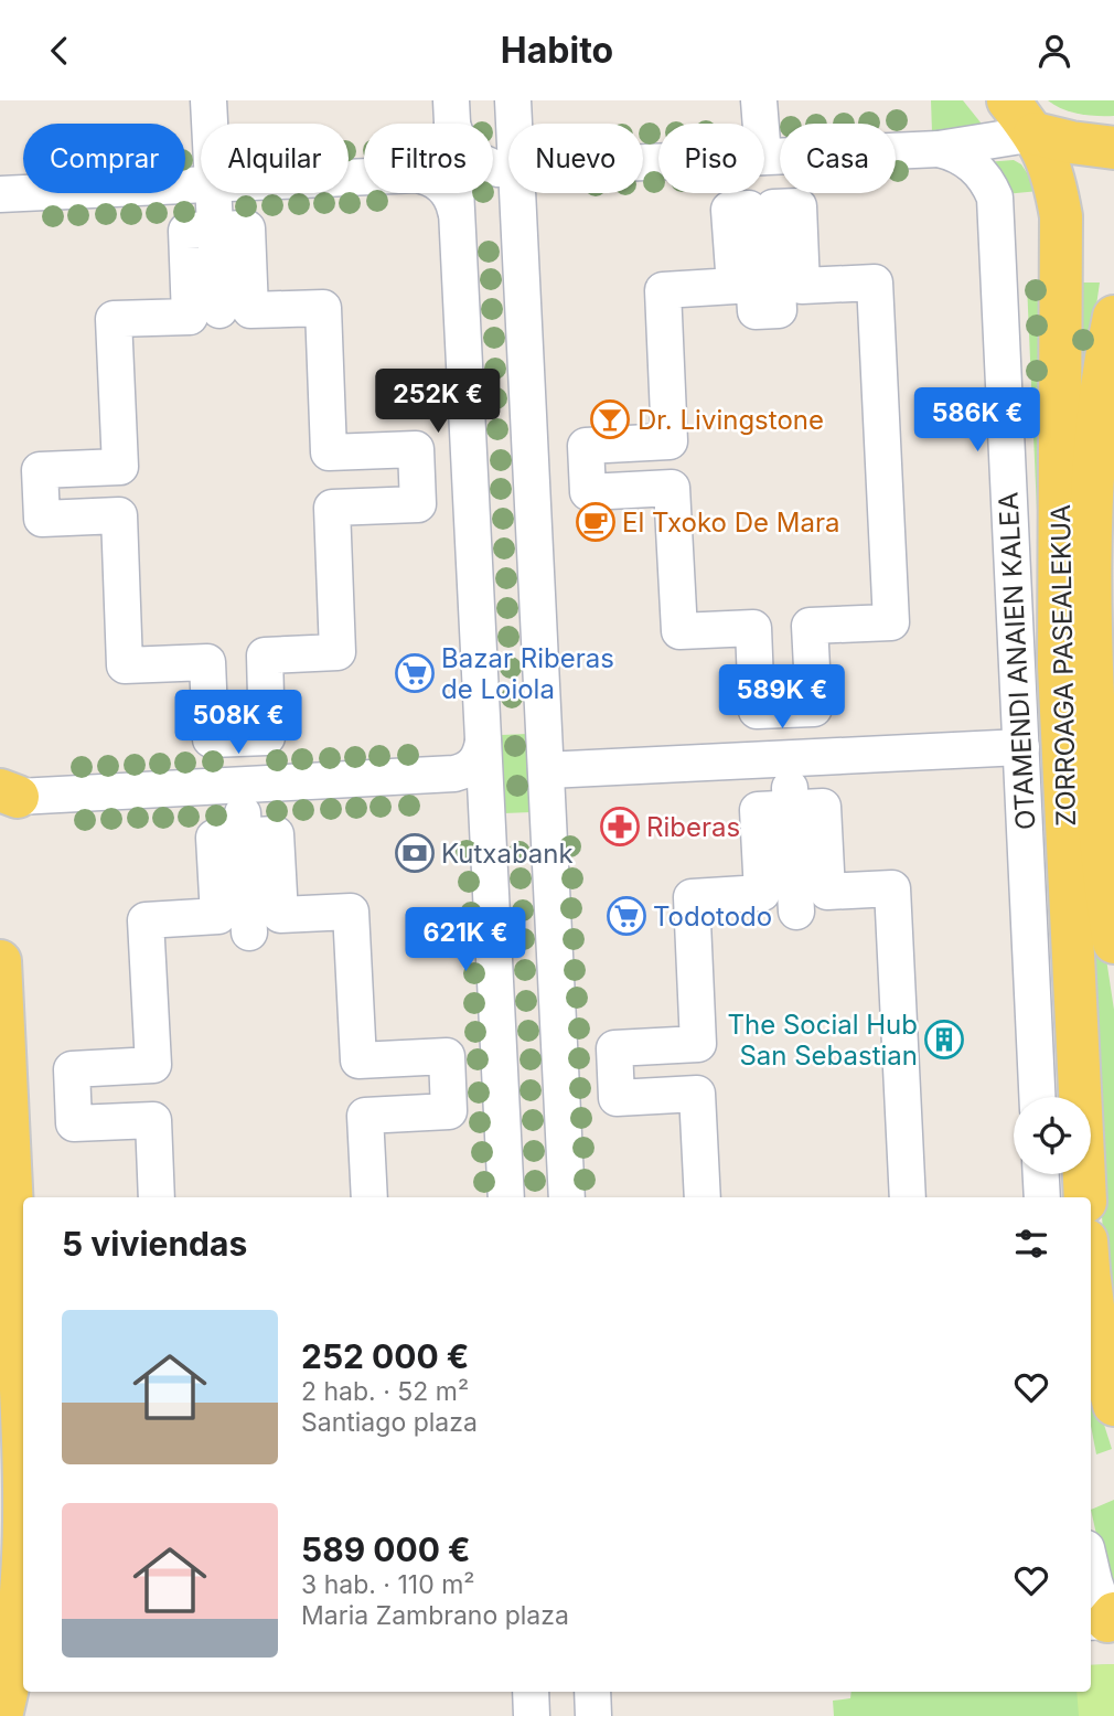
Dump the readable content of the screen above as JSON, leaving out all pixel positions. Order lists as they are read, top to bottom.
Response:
{
  "streets": {
    "main road": ["ZORROAGA PASEALEKUA"],
    "street": ["OTAMENDI ANAIEN KALEA"]
  },
  "places": {
    "bar": ["Dr. Livingstone"],
    "cafe": ["El Txoko De Mara"],
    "supermarket": ["Bazar Riberas de Loiola", "Todotodo"],
    "pharmacy": ["Riberas"],
    "bank": ["Kutxabank"],
    "building": ["The Social Hub San Sebastian"]
  },
  "page": {
    "header": "Habito",
    "chip": [
      "Comprar",
      "Alquilar",
      "Filtros",
      "Nuevo",
      "Piso",
      "Casa"
    ],
    "price": [
      "252K €",
      "586K €",
      "589K €",
      "508K €",
      "621K €"
    ],
    "heading": "5 viviendas",
    "list": [
      {
        "name": "252 000 €",
        "note": "2 hab. · 52 m² · Santiago plaza"
      },
      {
        "name": "589 000 €",
        "note": "3 hab. · 110 m² · Maria Zambrano plaza"
      }
    ]
  }
}
